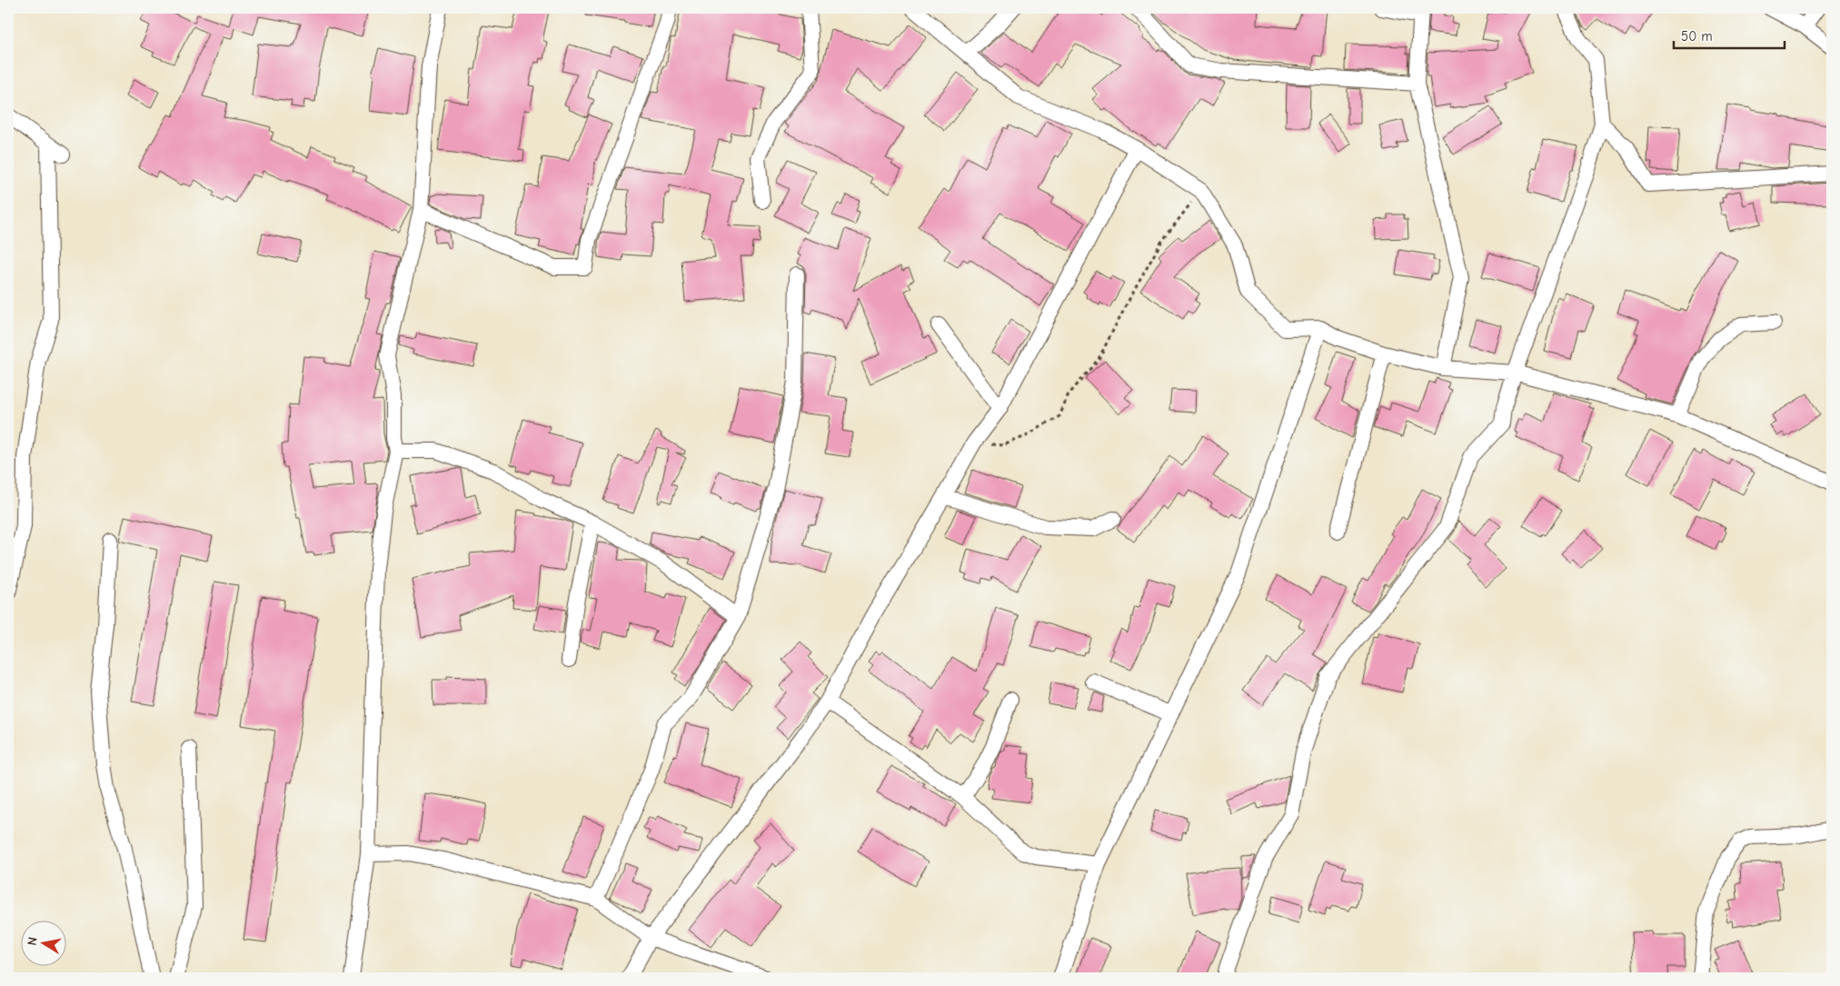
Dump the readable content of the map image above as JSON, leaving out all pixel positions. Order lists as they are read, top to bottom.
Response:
{
  "scale_bar": "50 m",
  "north": "left"
}
